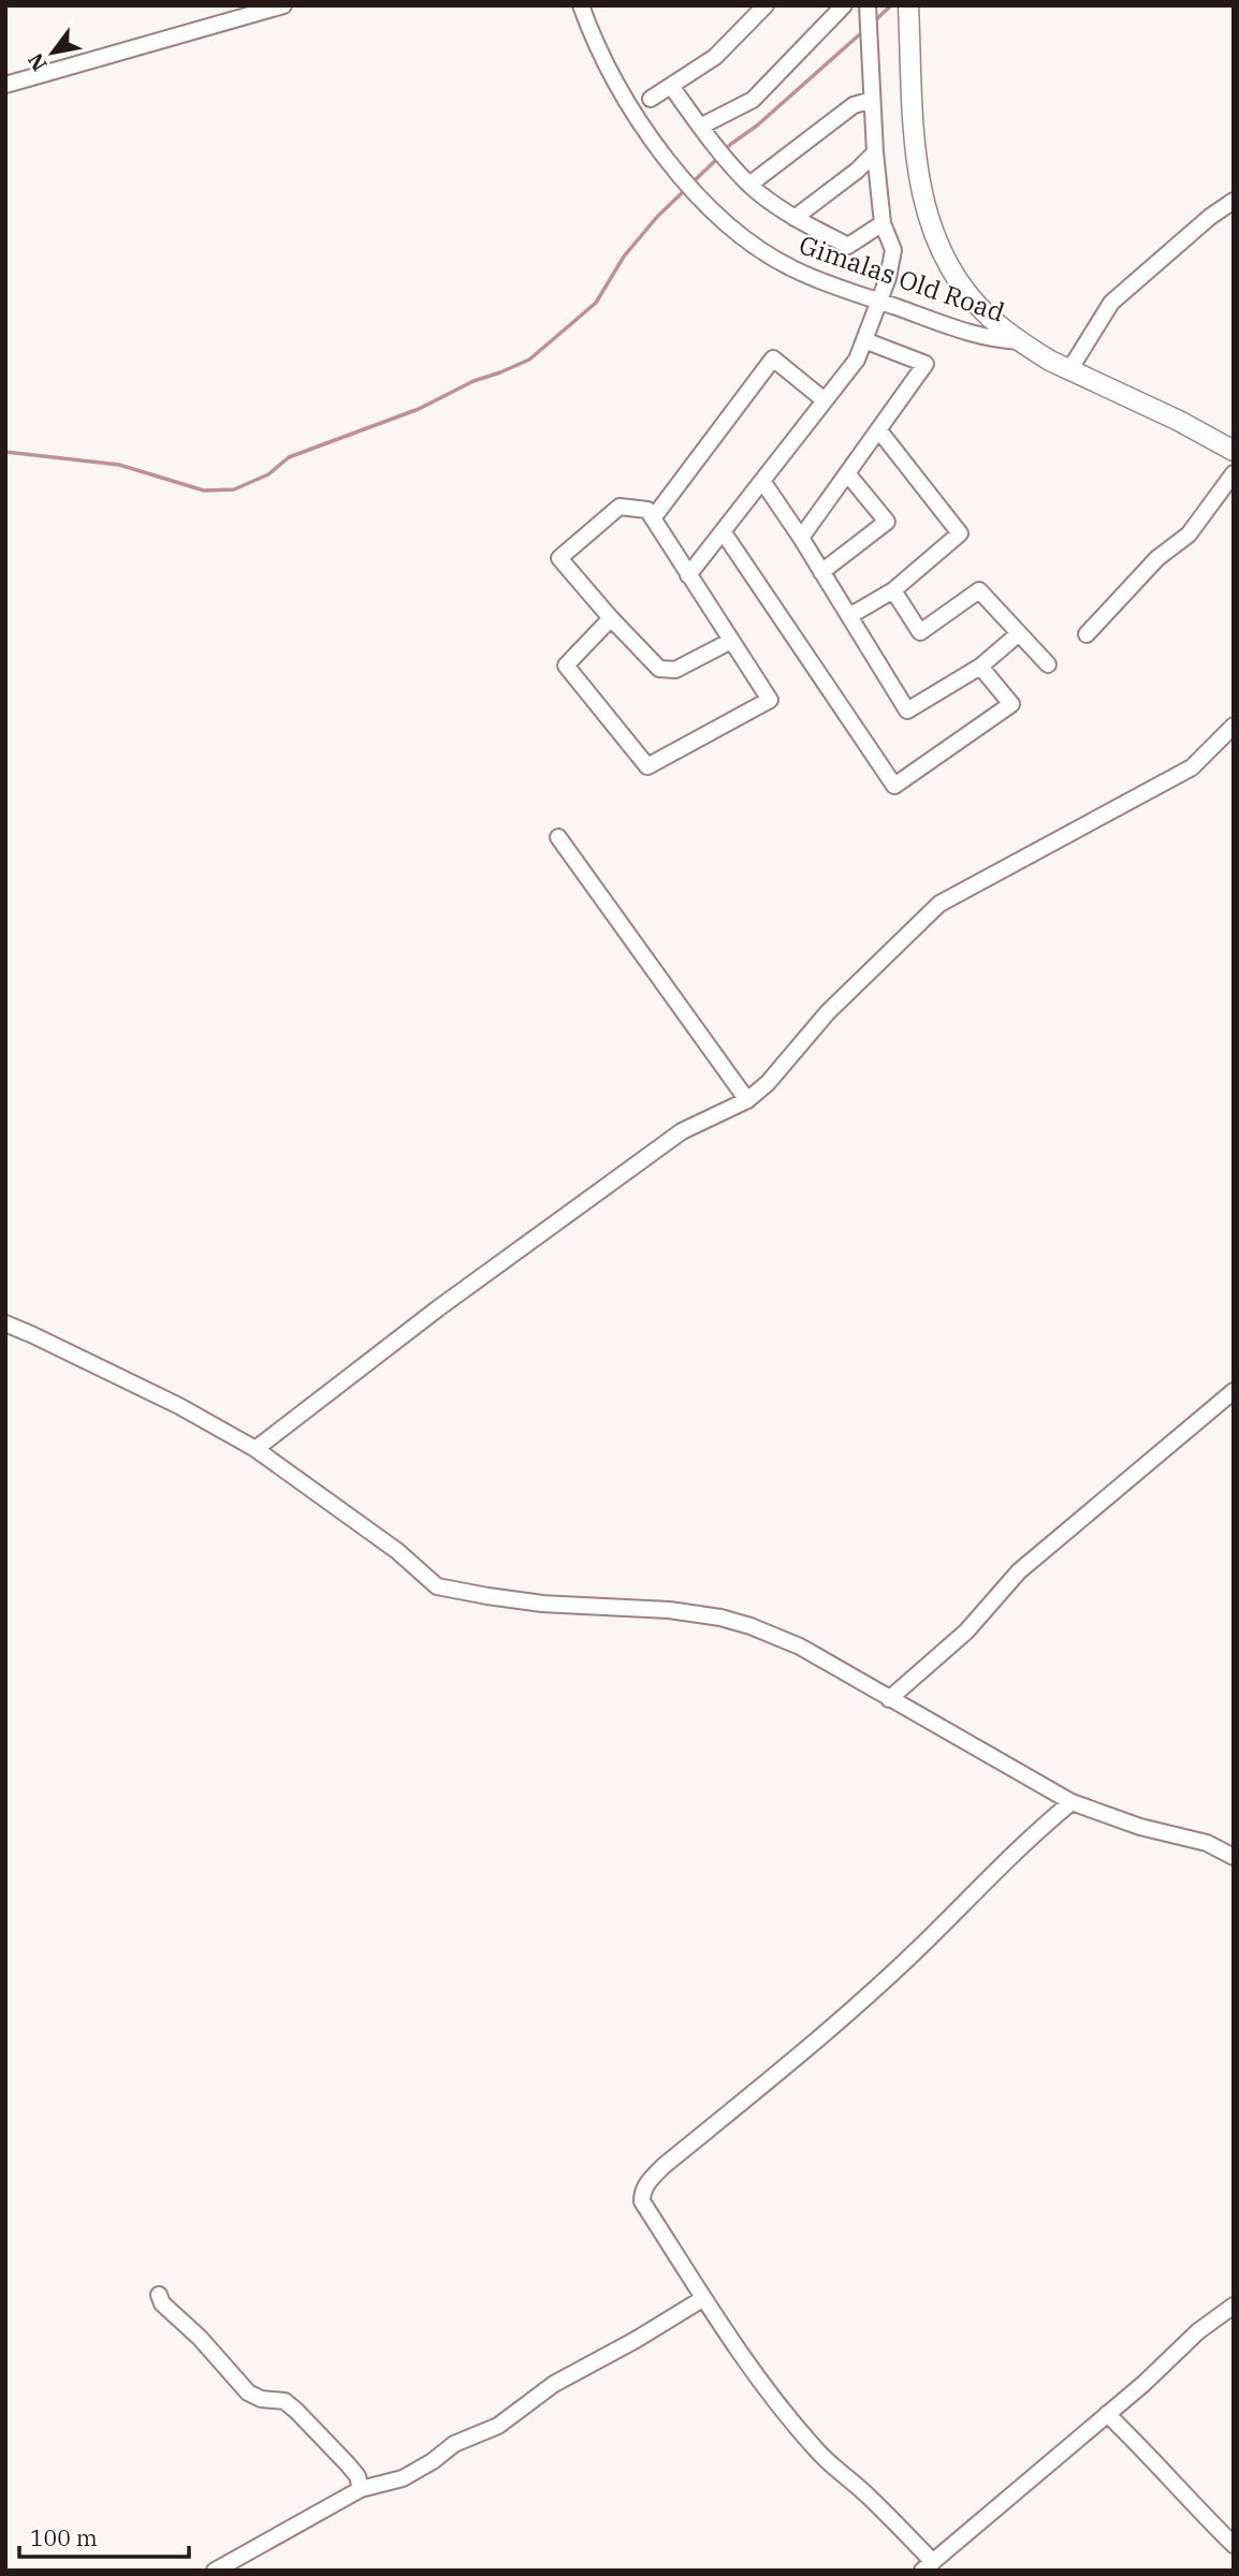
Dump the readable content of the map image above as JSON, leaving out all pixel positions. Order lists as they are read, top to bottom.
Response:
{
  "streets": {
    "street": ["Gimalas Old Road"]
  },
  "scale_bar": "100 m",
  "north": "bottom left"
}
